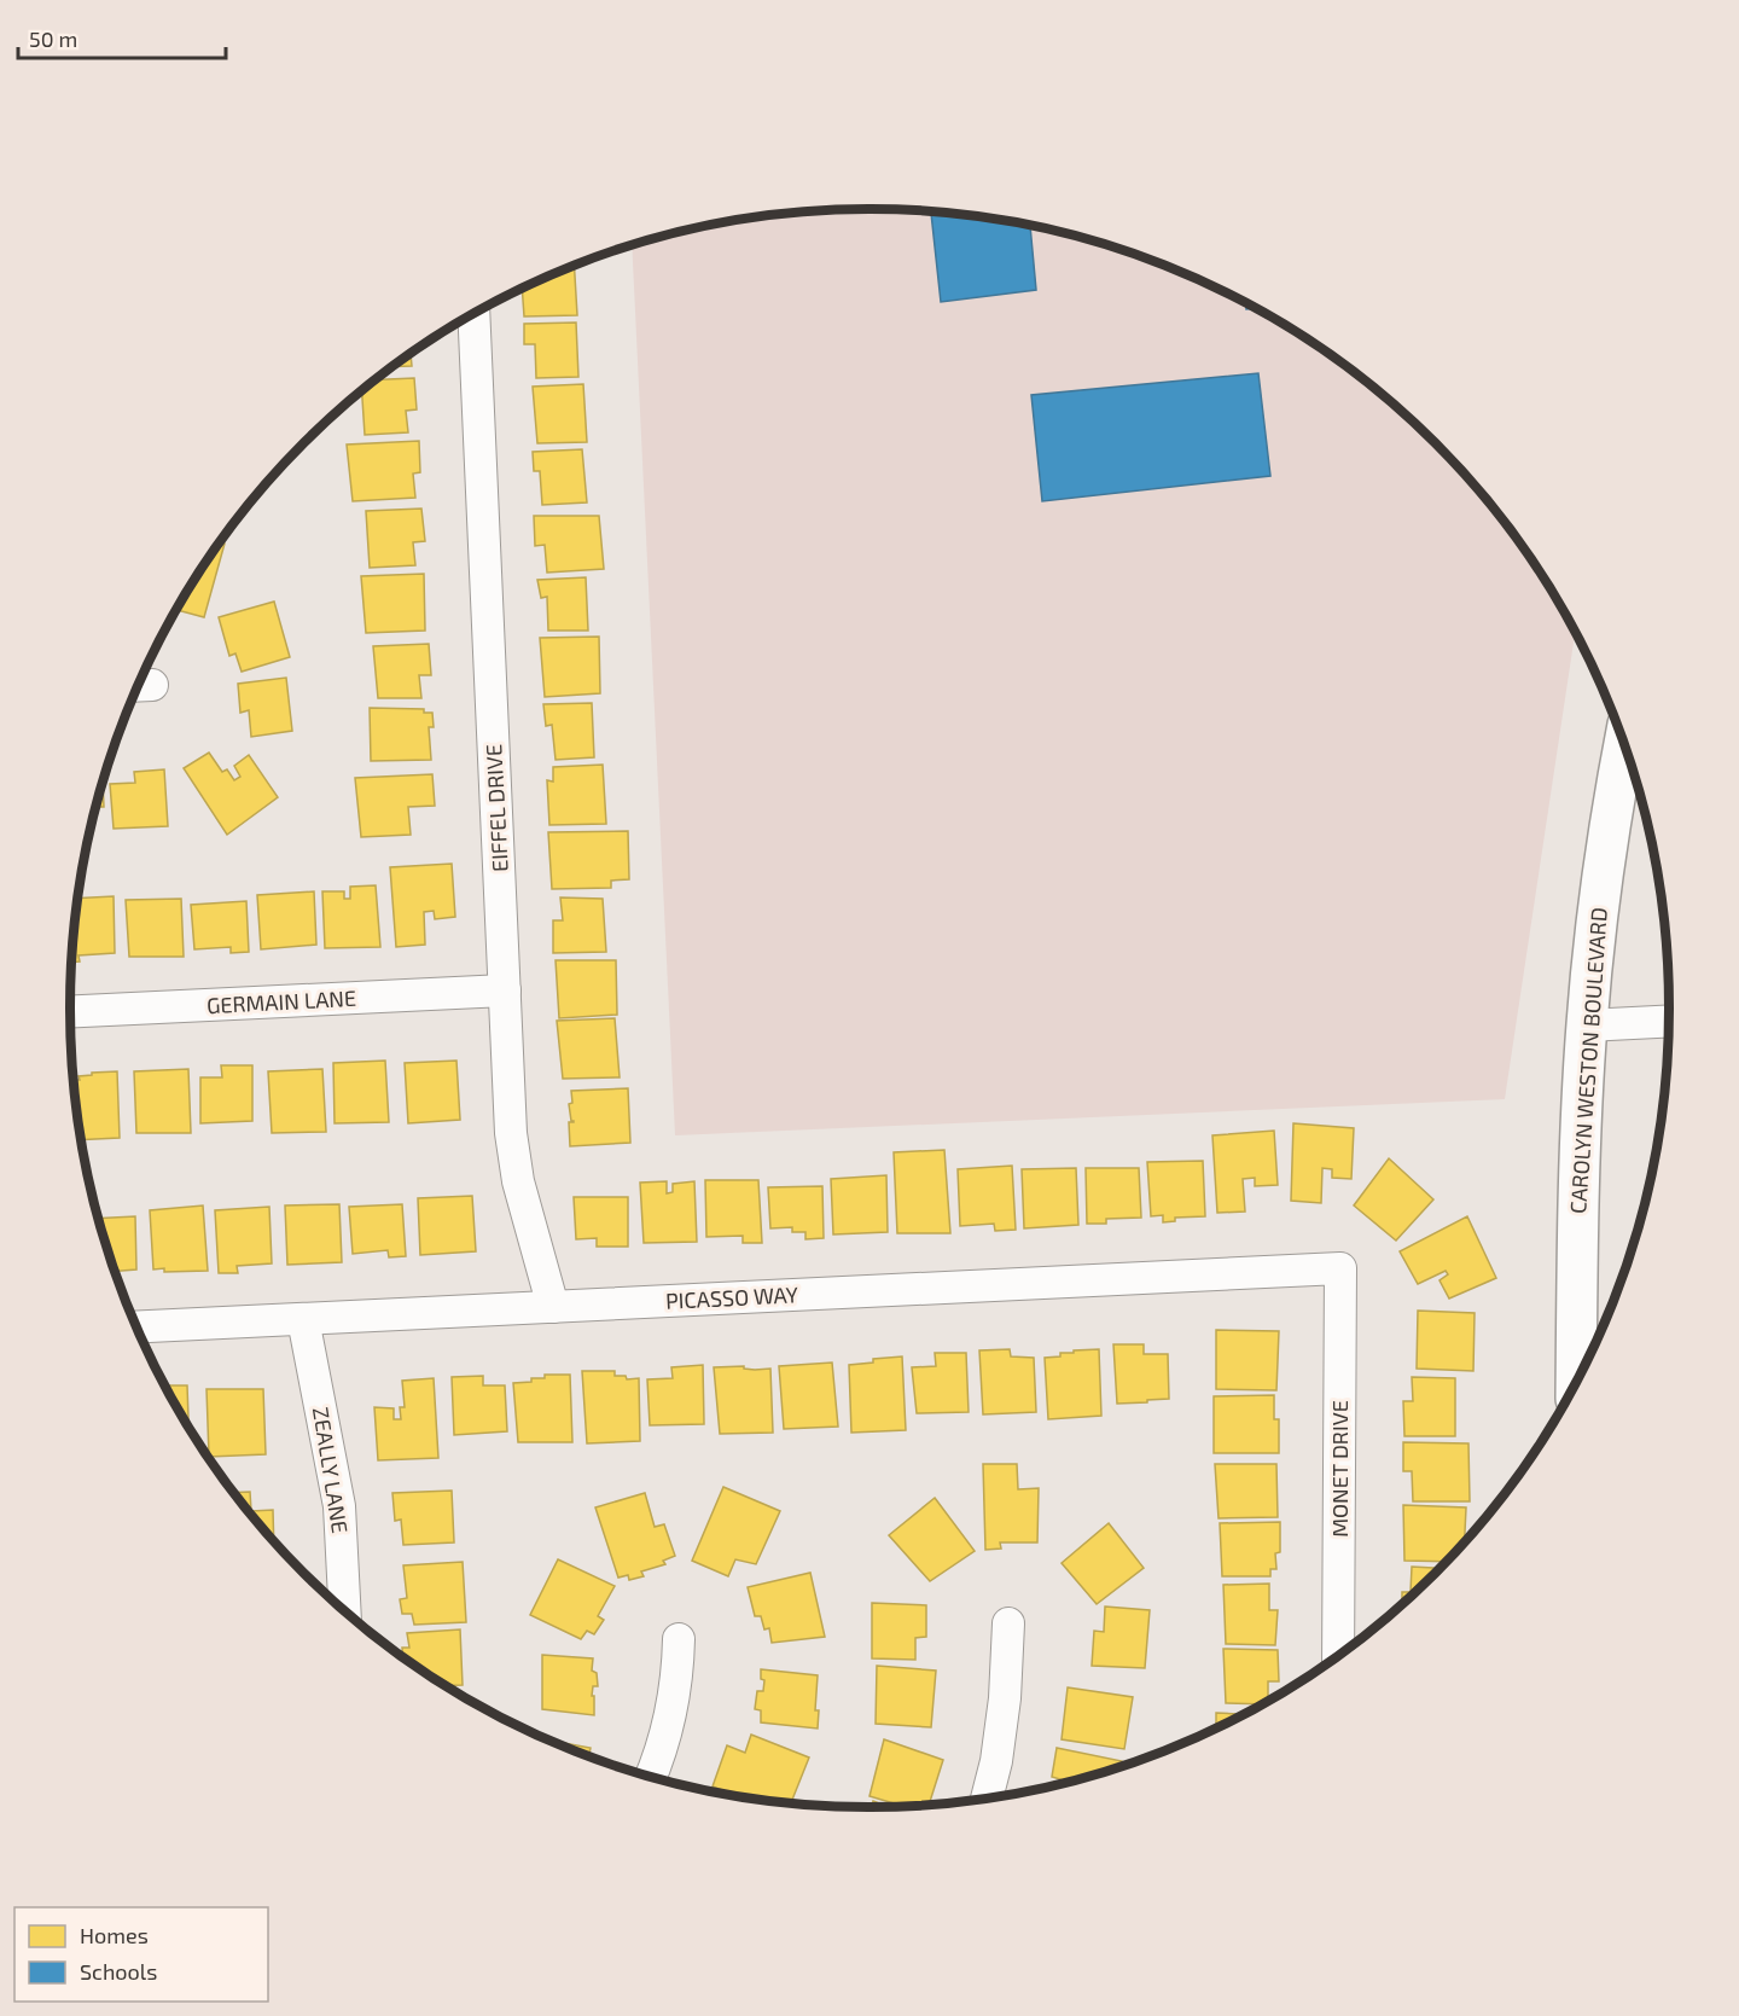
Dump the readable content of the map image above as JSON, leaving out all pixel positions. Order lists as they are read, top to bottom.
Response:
{
  "streets": {
    "street": [
      "EIFFEL DRIVE",
      "GERMAIN LANE",
      "CAROLYN WESTON BOULEVARD",
      "PICASSO WAY",
      "MONET DRIVE",
      "ZEALLY LANE"
    ]
  },
  "crossings": [
    ["EIFFEL DRIVE", "GERMAIN LANE"],
    ["EIFFEL DRIVE", "PICASSO WAY"],
    ["PICASSO WAY", "MONET DRIVE"],
    ["PICASSO WAY", "ZEALLY LANE"]
  ],
  "legend": ["Homes", "Schools"],
  "scale_bar": "50 m"
}
